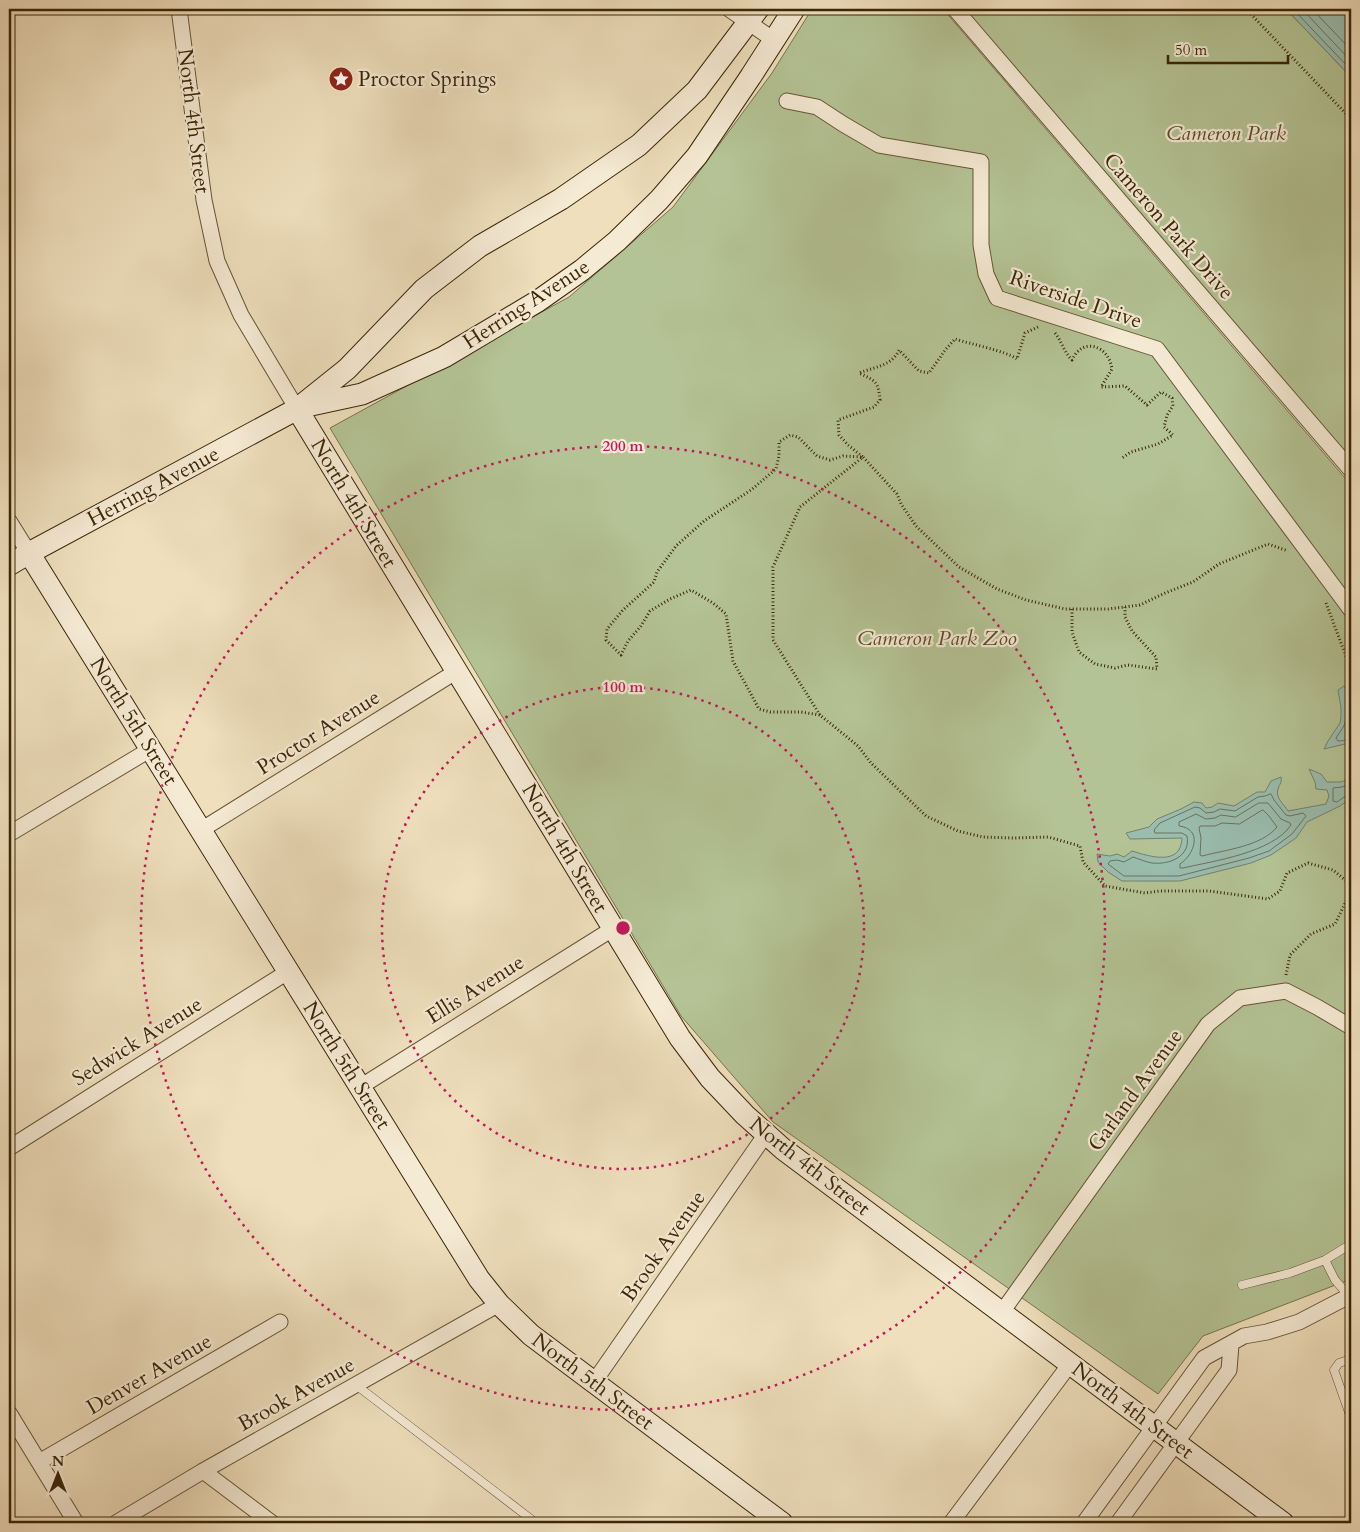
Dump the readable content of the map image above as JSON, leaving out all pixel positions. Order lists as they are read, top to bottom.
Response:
{
  "streets": {
    "main road": ["North 4th Street", "Herring Avenue", "North 5th Street"],
    "street": [
      "Cameron Park Drive",
      "Riverside Drive",
      "Proctor Avenue",
      "Ellis Avenue",
      "Sedwick Avenue",
      "Garland Avenue",
      "Brook Avenue",
      "Denver Avenue"
    ]
  },
  "crossings": [
    ["North 4th Street", "Herring Avenue"],
    ["North 4th Street", "Proctor Avenue"],
    ["North 4th Street", "Ellis Avenue"],
    ["North 4th Street", "Garland Avenue"],
    ["North 4th Street", "Brook Avenue"],
    ["Herring Avenue", "North 5th Street"],
    ["North 5th Street", "Proctor Avenue"],
    ["North 5th Street", "Ellis Avenue"],
    ["North 5th Street", "Sedwick Avenue"],
    ["North 5th Street", "Brook Avenue"]
  ],
  "parks": ["Cameron Park", "Cameron Park Zoo"],
  "places": {
    "place": ["Proctor Springs"]
  },
  "scale_bar": "50 m",
  "north": "top",
  "rings": ["200 m", "100 m"]
}
